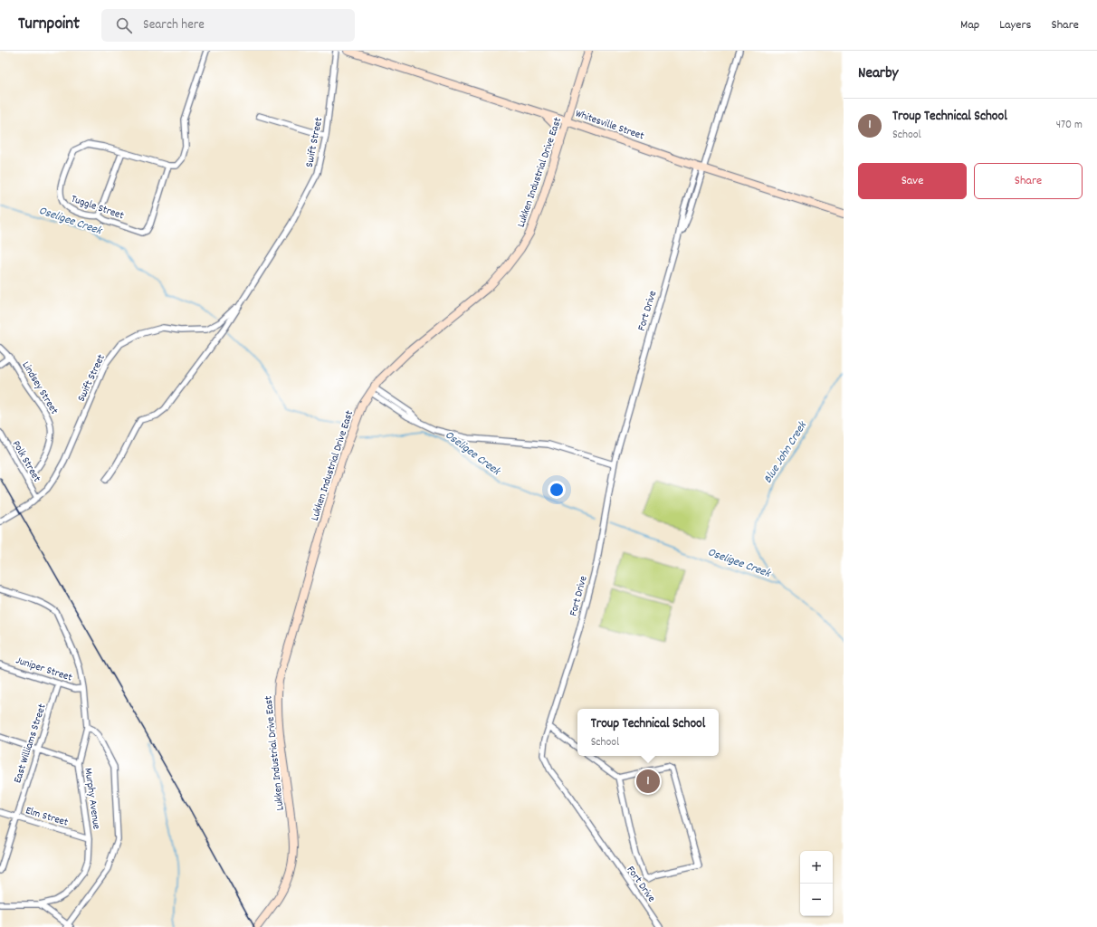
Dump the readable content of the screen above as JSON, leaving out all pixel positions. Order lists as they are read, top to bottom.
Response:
{
  "streets": {
    "main road": ["Whitesville Street", "Lukken Industrial Drive East"],
    "street": [
      "Swift Street",
      "Tuggle Street",
      "Fort Drive",
      "Lindsey Street",
      "Polk Street",
      "Juniper Street",
      "East Williams Street",
      "Murphy Avenue",
      "Elm Street"
    ]
  },
  "crossings": [
    ["Whitesville Street", "Lukken Industrial Drive East"],
    ["Whitesville Street", "Fort Drive"],
    ["Swift Street", "Polk Street"],
    ["Lindsey Street", "Polk Street"],
    ["Juniper Street", "East Williams Street"],
    ["Juniper Street", "Murphy Avenue"],
    ["East Williams Street", "Elm Street"],
    ["Murphy Avenue", "Elm Street"]
  ],
  "water": ["Oseligee Creek", "Blue John Creek"],
  "page": {
    "header": "Turnpoint",
    "search": "Search here",
    "nav": ["Map", "Layers", "Share"],
    "heading": "Nearby",
    "list": [
      {
        "mark": "1",
        "name": "Troup Technical School",
        "note": "School",
        "value": "470 m"
      }
    ],
    "buttons": ["Save", "Share"],
    "popup": ["Troup Technical School", "School"],
    "pins": "1",
    "map_buttons": ["+", "−"]
  }
}
